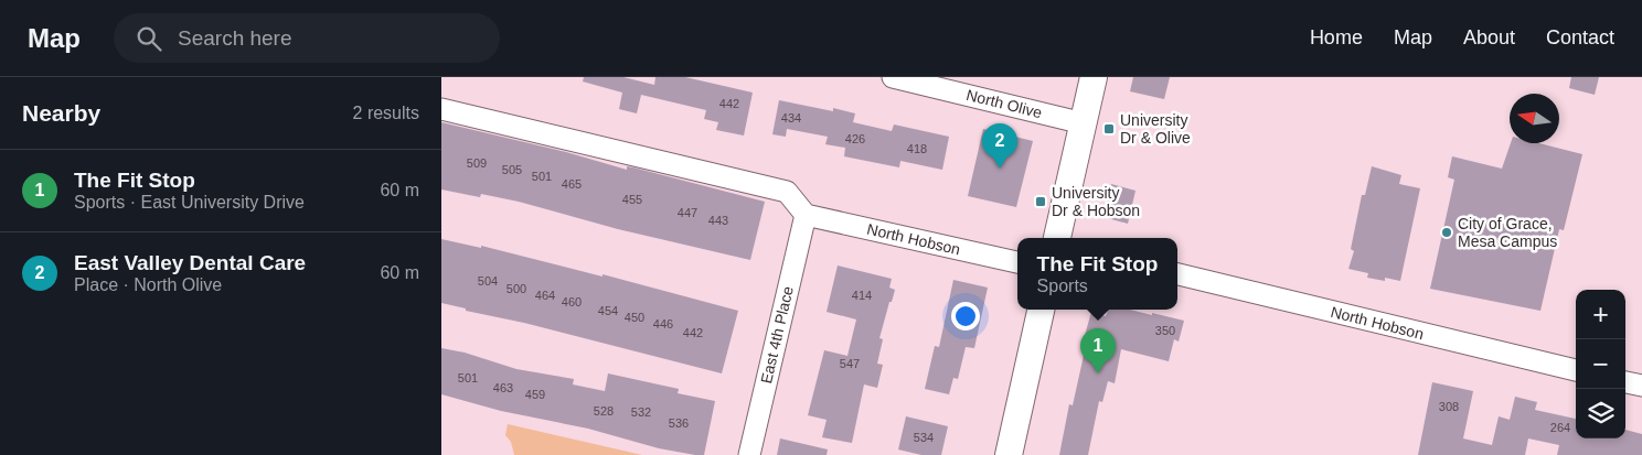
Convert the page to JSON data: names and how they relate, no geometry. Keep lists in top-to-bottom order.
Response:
{
  "streets": {
    "street": ["North Olive", "North Hobson", "East 4th Place"]
  },
  "crossings": [
    ["North Hobson", "East 4th Place"]
  ],
  "places": {
    "transit": ["University Dr & Olive", "University Dr & Hobson"],
    "other": ["City of Grace, Mesa Campus"]
  },
  "house_numbers": [
    "442",
    "434",
    "426",
    "418",
    "509",
    "505",
    "501",
    "465",
    "455",
    "447",
    "443",
    "504",
    "500",
    "464",
    "414",
    "460",
    "454",
    "450",
    "446",
    "350",
    "442",
    "547",
    "501",
    "463",
    "459",
    "308",
    "528",
    "532",
    "536",
    "264",
    "534"
  ],
  "north": "left",
  "page": {
    "header": "Map",
    "search": "Search here",
    "nav": [
      "Home",
      "Map",
      "About",
      "Contact"
    ],
    "heading": ["Nearby", "2 results"],
    "pins": ["2", "1"],
    "list": [
      {
        "mark": "1",
        "name": "The Fit Stop",
        "note": "Sports · East University Drive",
        "value": "60 m"
      },
      {
        "mark": "2",
        "name": "East Valley Dental Care",
        "note": "Place · North Olive",
        "value": "60 m"
      }
    ],
    "popup": ["The Fit Stop", "Sports"],
    "map_buttons": ["+", "−"]
  }
}
